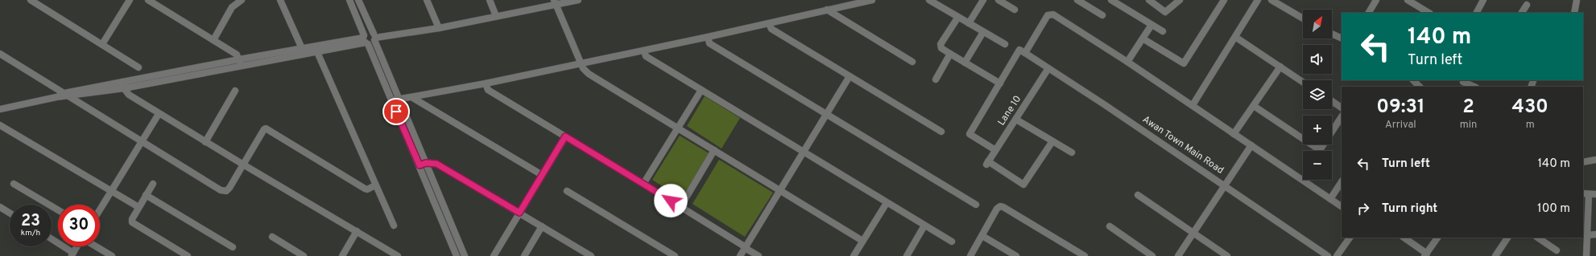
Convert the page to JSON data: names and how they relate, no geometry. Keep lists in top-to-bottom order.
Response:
{
  "streets": {
    "street": ["Lane 10", "Awan Town Main Road"]
  },
  "crossings": [
    ["Lane 10", "Awan Town Main Road"]
  ],
  "north": "top right",
  "page": {
    "map_buttons": ["+", "−"],
    "turn": ["140 m", "Turn left"],
    "eta": [
      "09:31",
      "Arrival",
      "2",
      "min",
      "430",
      "m"
    ],
    "list": [
      {
        "name": "Turn left",
        "value": "140 m"
      },
      {
        "name": "Turn right",
        "value": "100 m"
      }
    ],
    "speed": "23 km/h",
    "limit": "30"
  }
}
